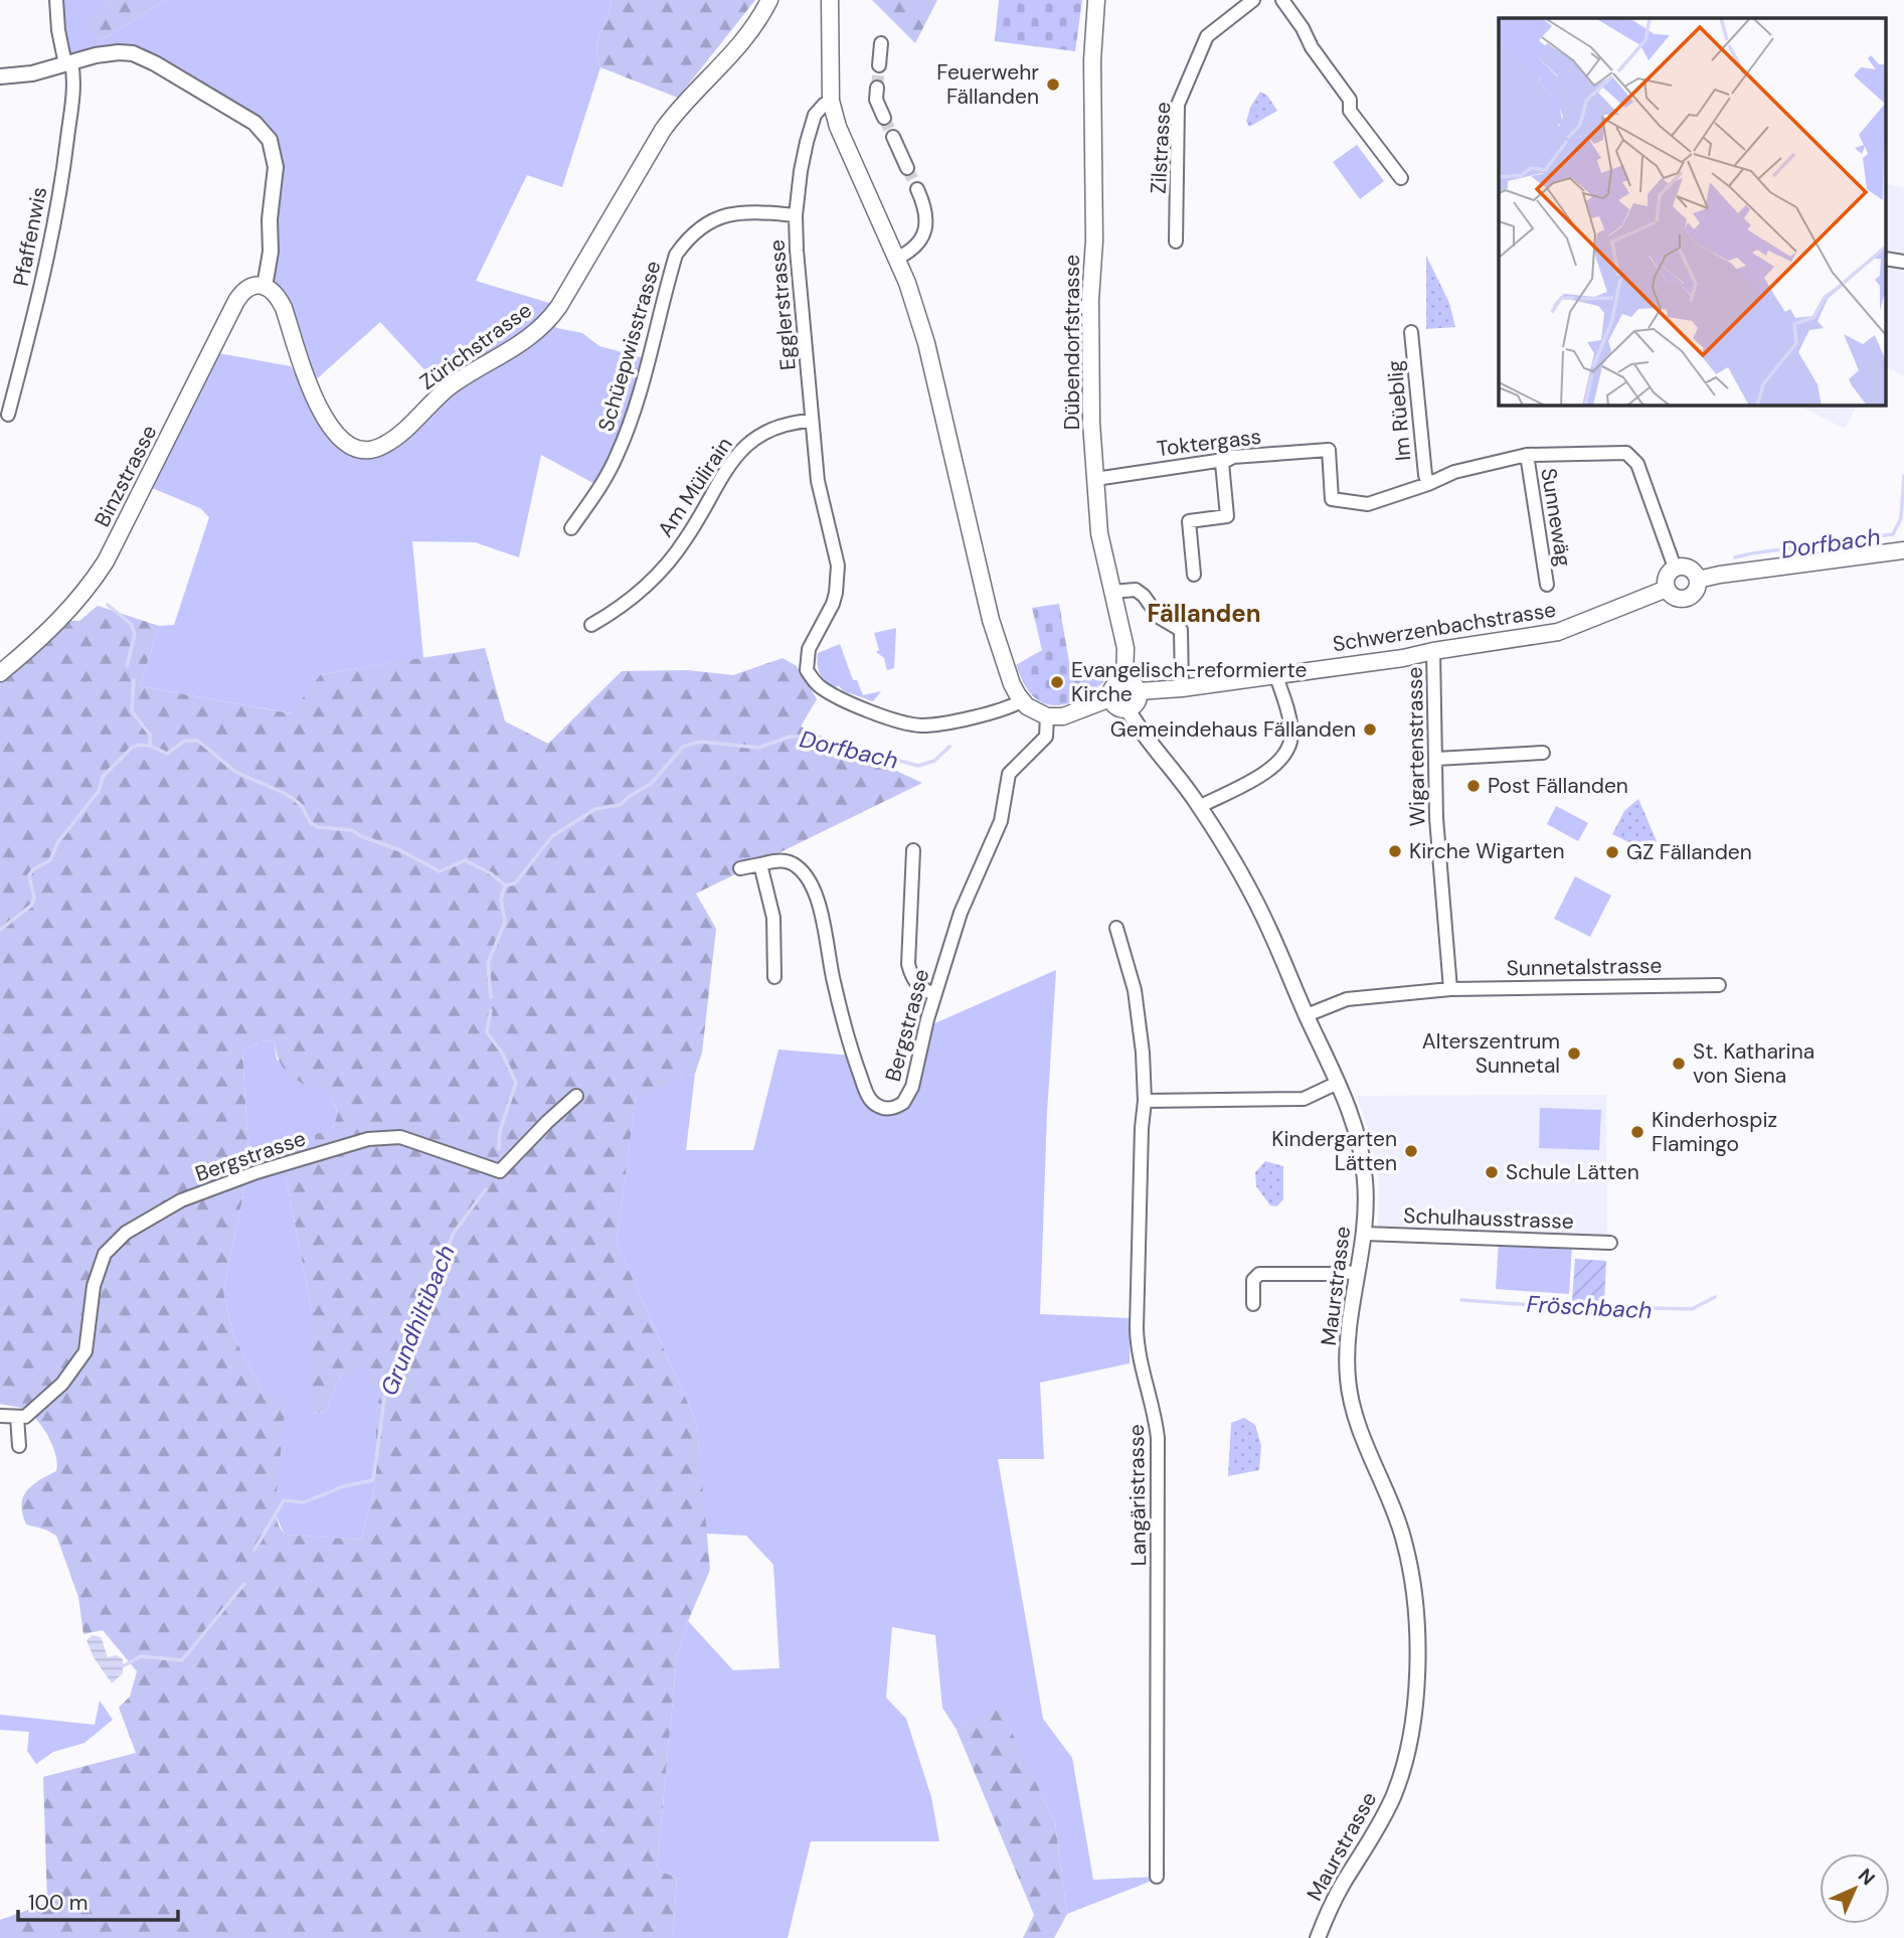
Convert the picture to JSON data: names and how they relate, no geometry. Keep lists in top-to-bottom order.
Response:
{
  "streets": {
    "main road": [
      "Dübendorfstrasse",
      "Zürichstrasse",
      "Binzstrasse",
      "Schwerzenbachstrasse"
    ],
    "street": [
      "Zilstrasse",
      "Pfaffenwis",
      "Egglerstrasse",
      "Schüepwisstrasse",
      "Im Rüeblig",
      "Toktergass",
      "Am Mülirain",
      "Sunnewäg",
      "Wigartenstrasse",
      "Sunnetalstrasse",
      "Bergstrasse",
      "Schulhausstrasse",
      "Maurstrasse",
      "Langäristrasse"
    ]
  },
  "crossings": [
    ["Egglerstrasse", "Schüepwisstrasse"],
    ["Egglerstrasse", "Am Mülirain"],
    ["Dübendorfstrasse", "Toktergass"],
    ["Dübendorfstrasse", "Schwerzenbachstrasse"],
    ["Dübendorfstrasse", "Maurstrasse"],
    ["Zürichstrasse", "Binzstrasse"],
    ["Im Rüeblig", "Toktergass"],
    ["Schwerzenbachstrasse", "Wigartenstrasse"],
    ["Schwerzenbachstrasse", "Maurstrasse"],
    ["Wigartenstrasse", "Sunnetalstrasse"],
    ["Schulhausstrasse", "Maurstrasse"]
  ],
  "districts": ["Fällanden"],
  "water": ["Dorfbach", "Fröschbach", "Grundhiltibach"],
  "places": [
    "Feuerwehr Fällanden",
    "Evangelisch-reformierte Kirche",
    "Gemeindehaus Fällanden",
    "Post Fällanden",
    "Kirche Wigarten",
    "GZ Fällanden",
    "Alterszentrum Sunnetal",
    "St. Katharina von Siena",
    "Kinderhospiz Flamingo",
    "Kindergarten Lätten",
    "Schule Lätten"
  ],
  "scale_bar": "100 m",
  "north": "top right"
}
